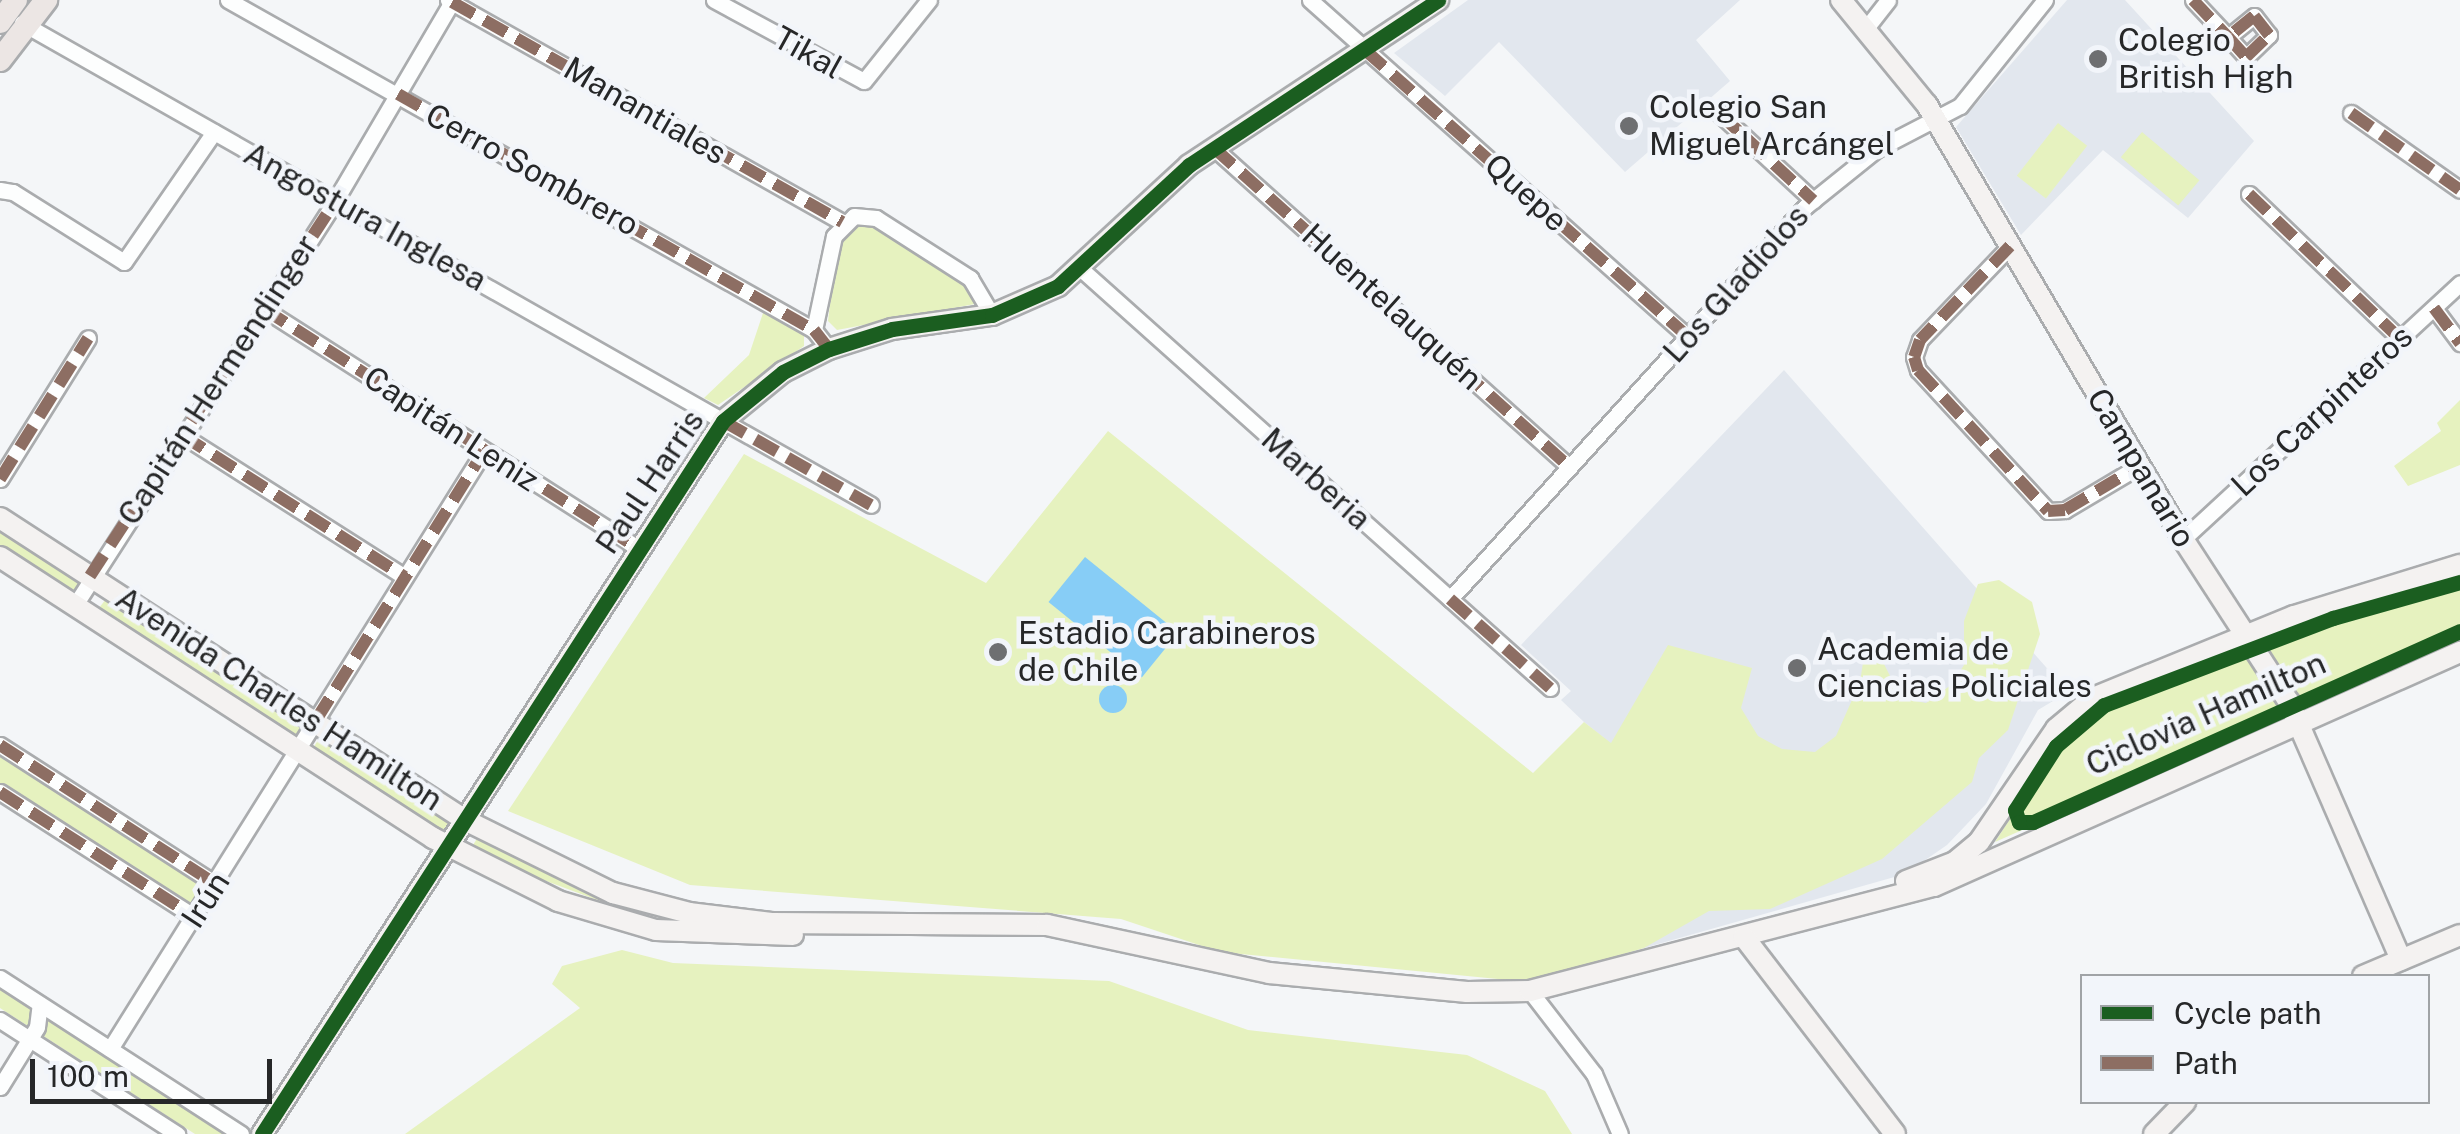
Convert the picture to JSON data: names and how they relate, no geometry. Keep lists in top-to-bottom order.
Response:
{
  "streets": {
    "main road": ["Campanario", "Paul Harris", "Avenida Charles Hamilton"],
    "street": [
      "Tikal",
      "Manantiales",
      "Cerro Sombrero",
      "Quepe",
      "Angostura Inglesa",
      "Los Gladiolos",
      "Huentelauquén",
      "Capitán Hermendinger",
      "Los Carpinteros",
      "Capitán Leniz",
      "Marberia",
      "Irún"
    ],
    "cycle path": ["Ciclovia Hamilton"]
  },
  "crossings": [
    ["Manantiales", "Capitán Hermendinger"],
    ["Manantiales", "Paul Harris"],
    ["Cerro Sombrero", "Capitán Hermendinger"],
    ["Cerro Sombrero", "Paul Harris"],
    ["Quepe", "Los Gladiolos"],
    ["Quepe", "Paul Harris"],
    ["Angostura Inglesa", "Capitán Hermendinger"],
    ["Angostura Inglesa", "Paul Harris"],
    ["Los Gladiolos", "Huentelauquén"],
    ["Los Gladiolos", "Campanario"],
    ["Los Gladiolos", "Marberia"],
    ["Huentelauquén", "Paul Harris"],
    ["Capitán Hermendinger", "Capitán Leniz"],
    ["Capitán Hermendinger", "Avenida Charles Hamilton"],
    ["Los Carpinteros", "Campanario"],
    ["Capitán Leniz", "Paul Harris"],
    ["Capitán Leniz", "Irún"],
    ["Campanario", "Avenida Charles Hamilton"],
    ["Marberia", "Paul Harris"],
    ["Paul Harris", "Avenida Charles Hamilton"],
    ["Avenida Charles Hamilton", "Irún"]
  ],
  "places": [
    "Colegio British High",
    "Colegio San Miguel Arcángel",
    "Estadio Carabineros de Chile",
    "Academia de Ciencias Policiales"
  ],
  "legend": ["Cycle path", "Path"],
  "scale_bar": "100 m"
}
